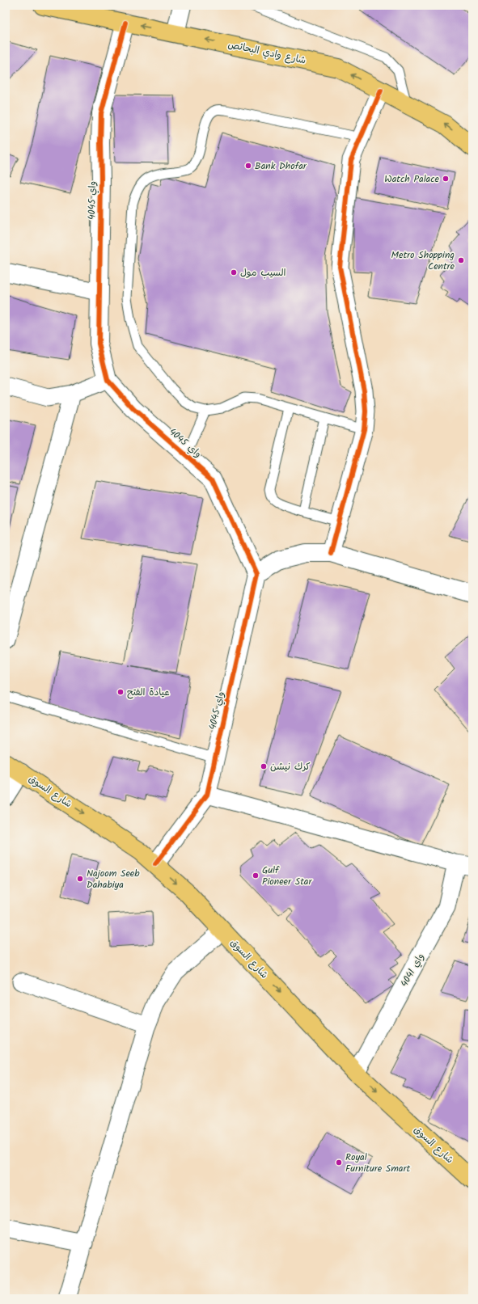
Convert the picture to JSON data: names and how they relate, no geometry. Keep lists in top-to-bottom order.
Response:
{
  "streets": {
    "main road": ["شارع وادي البحائص", "شارع السوق"],
    "street": ["واي 4045", "واي 4041"]
  },
  "crossings": [
    ["شارع وادي البحائص", "واي 4045"],
    ["واي 4045", "شارع السوق"],
    ["شارع السوق", "واي 4041"]
  ],
  "one_way": ["شارع وادي البحائص", "شارع السوق"],
  "places": [
    "Bank Dhofar",
    "Watch Palace",
    "Metro Shopping Centre",
    "السيب مول",
    "عيادة الفتح",
    "كرك نيشن",
    "Gulf Pioneer Star",
    "Najoom Seeb Dahabiya",
    "Royal Furniture Smart"
  ]
}
